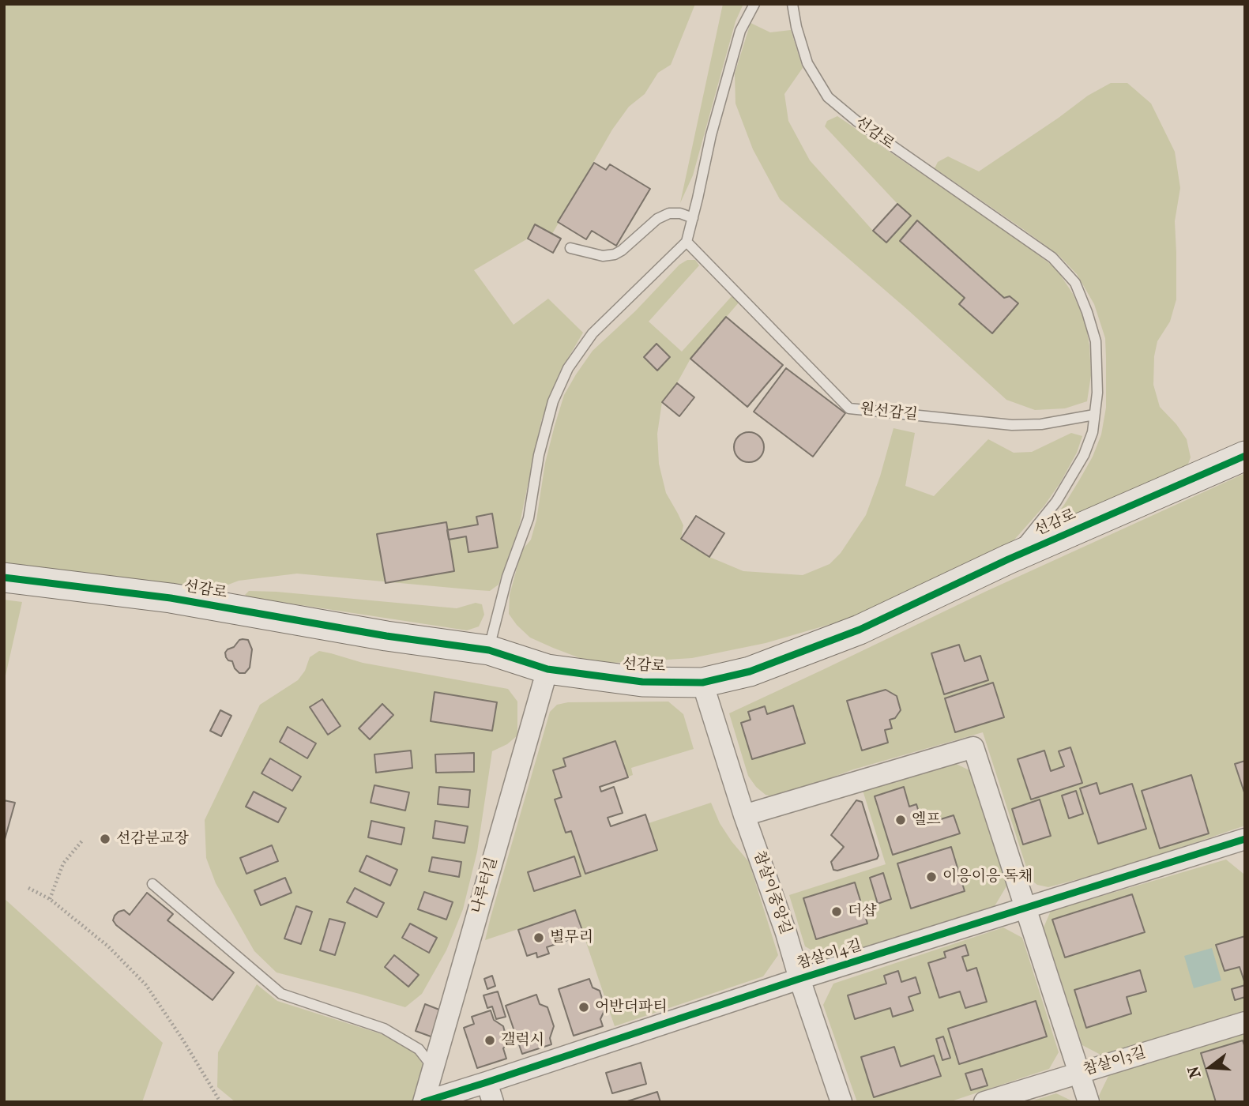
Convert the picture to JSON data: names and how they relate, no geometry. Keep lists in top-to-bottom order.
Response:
{
  "streets": {
    "street": [
      "선감로",
      "나루터길",
      "참살이중앙길",
      "참살이4길",
      "참살이3길"
    ],
    "lane": ["원선감길"]
  },
  "crossings": [
    ["선감로", "원선감길"],
    ["선감로", "나루터길"],
    ["선감로", "참살이중앙길"],
    ["나루터길", "참살이4길"],
    ["참살이중앙길", "참살이4길"]
  ],
  "places": [
    "엘프",
    "선감분교장",
    "이응이응 독채",
    "더샵",
    "별무리",
    "어반더파티",
    "갤럭시"
  ],
  "north": "left"
}
